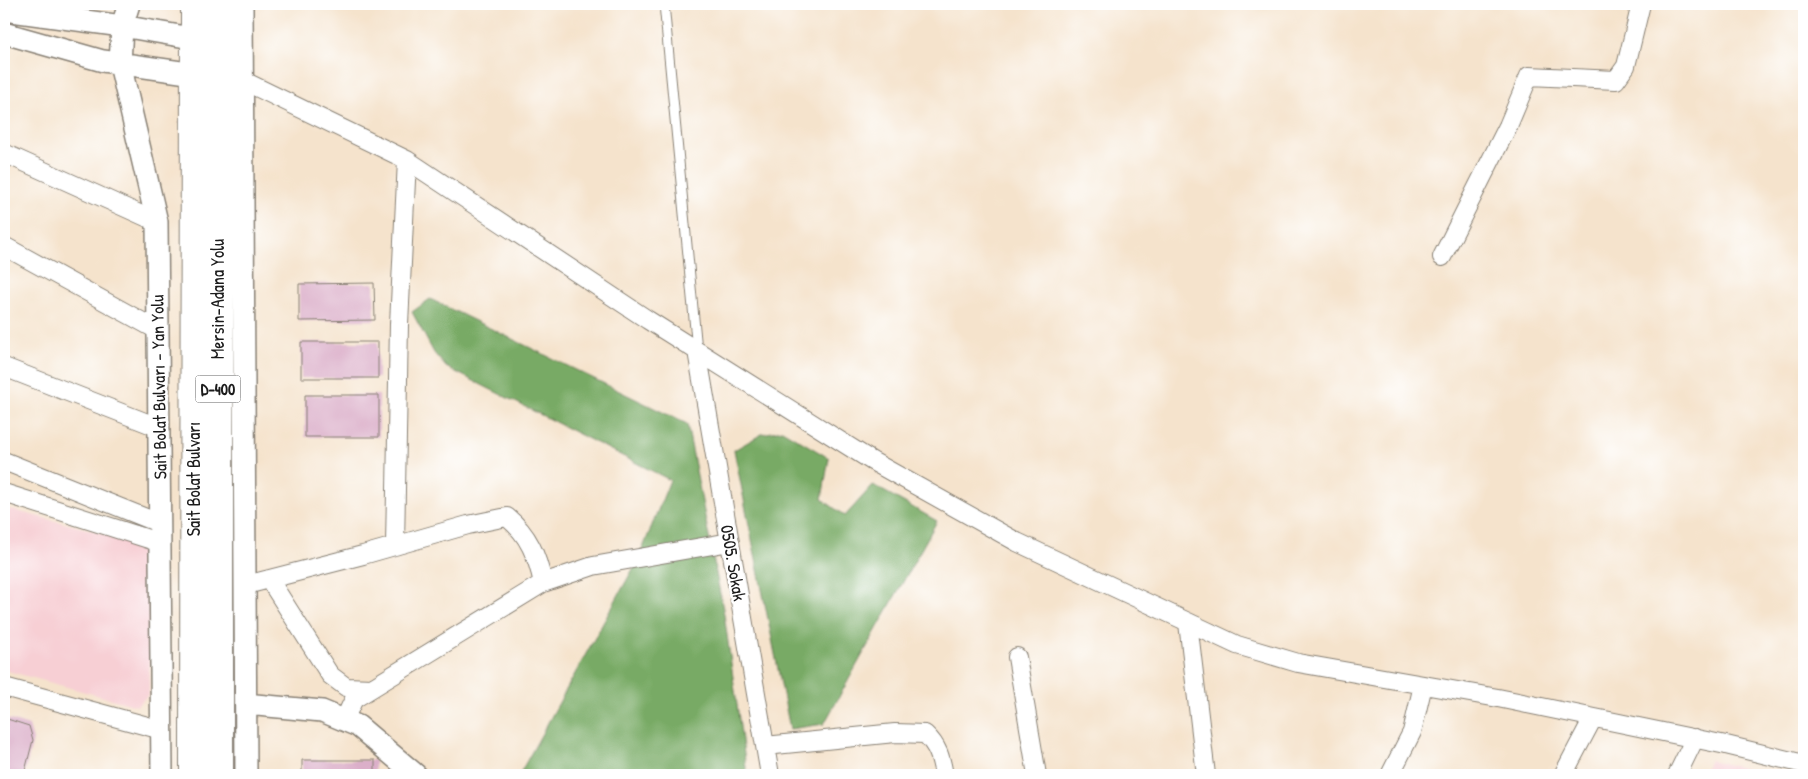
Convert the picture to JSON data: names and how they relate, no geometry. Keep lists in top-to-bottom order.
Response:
{
  "streets": {
    "highway": ["Mersin-Adana Yolu", "D-400", "Sait Bolat Bulvarı"],
    "street": ["Sait Bolat Bulvarı - Yan Yolu", "0505. Sokak"]
  },
  "crossings": [
    ["Mersin-Adana Yolu", "D-400"],
    ["Mersin-Adana Yolu", "Sait Bolat Bulvarı"]
  ]
}
